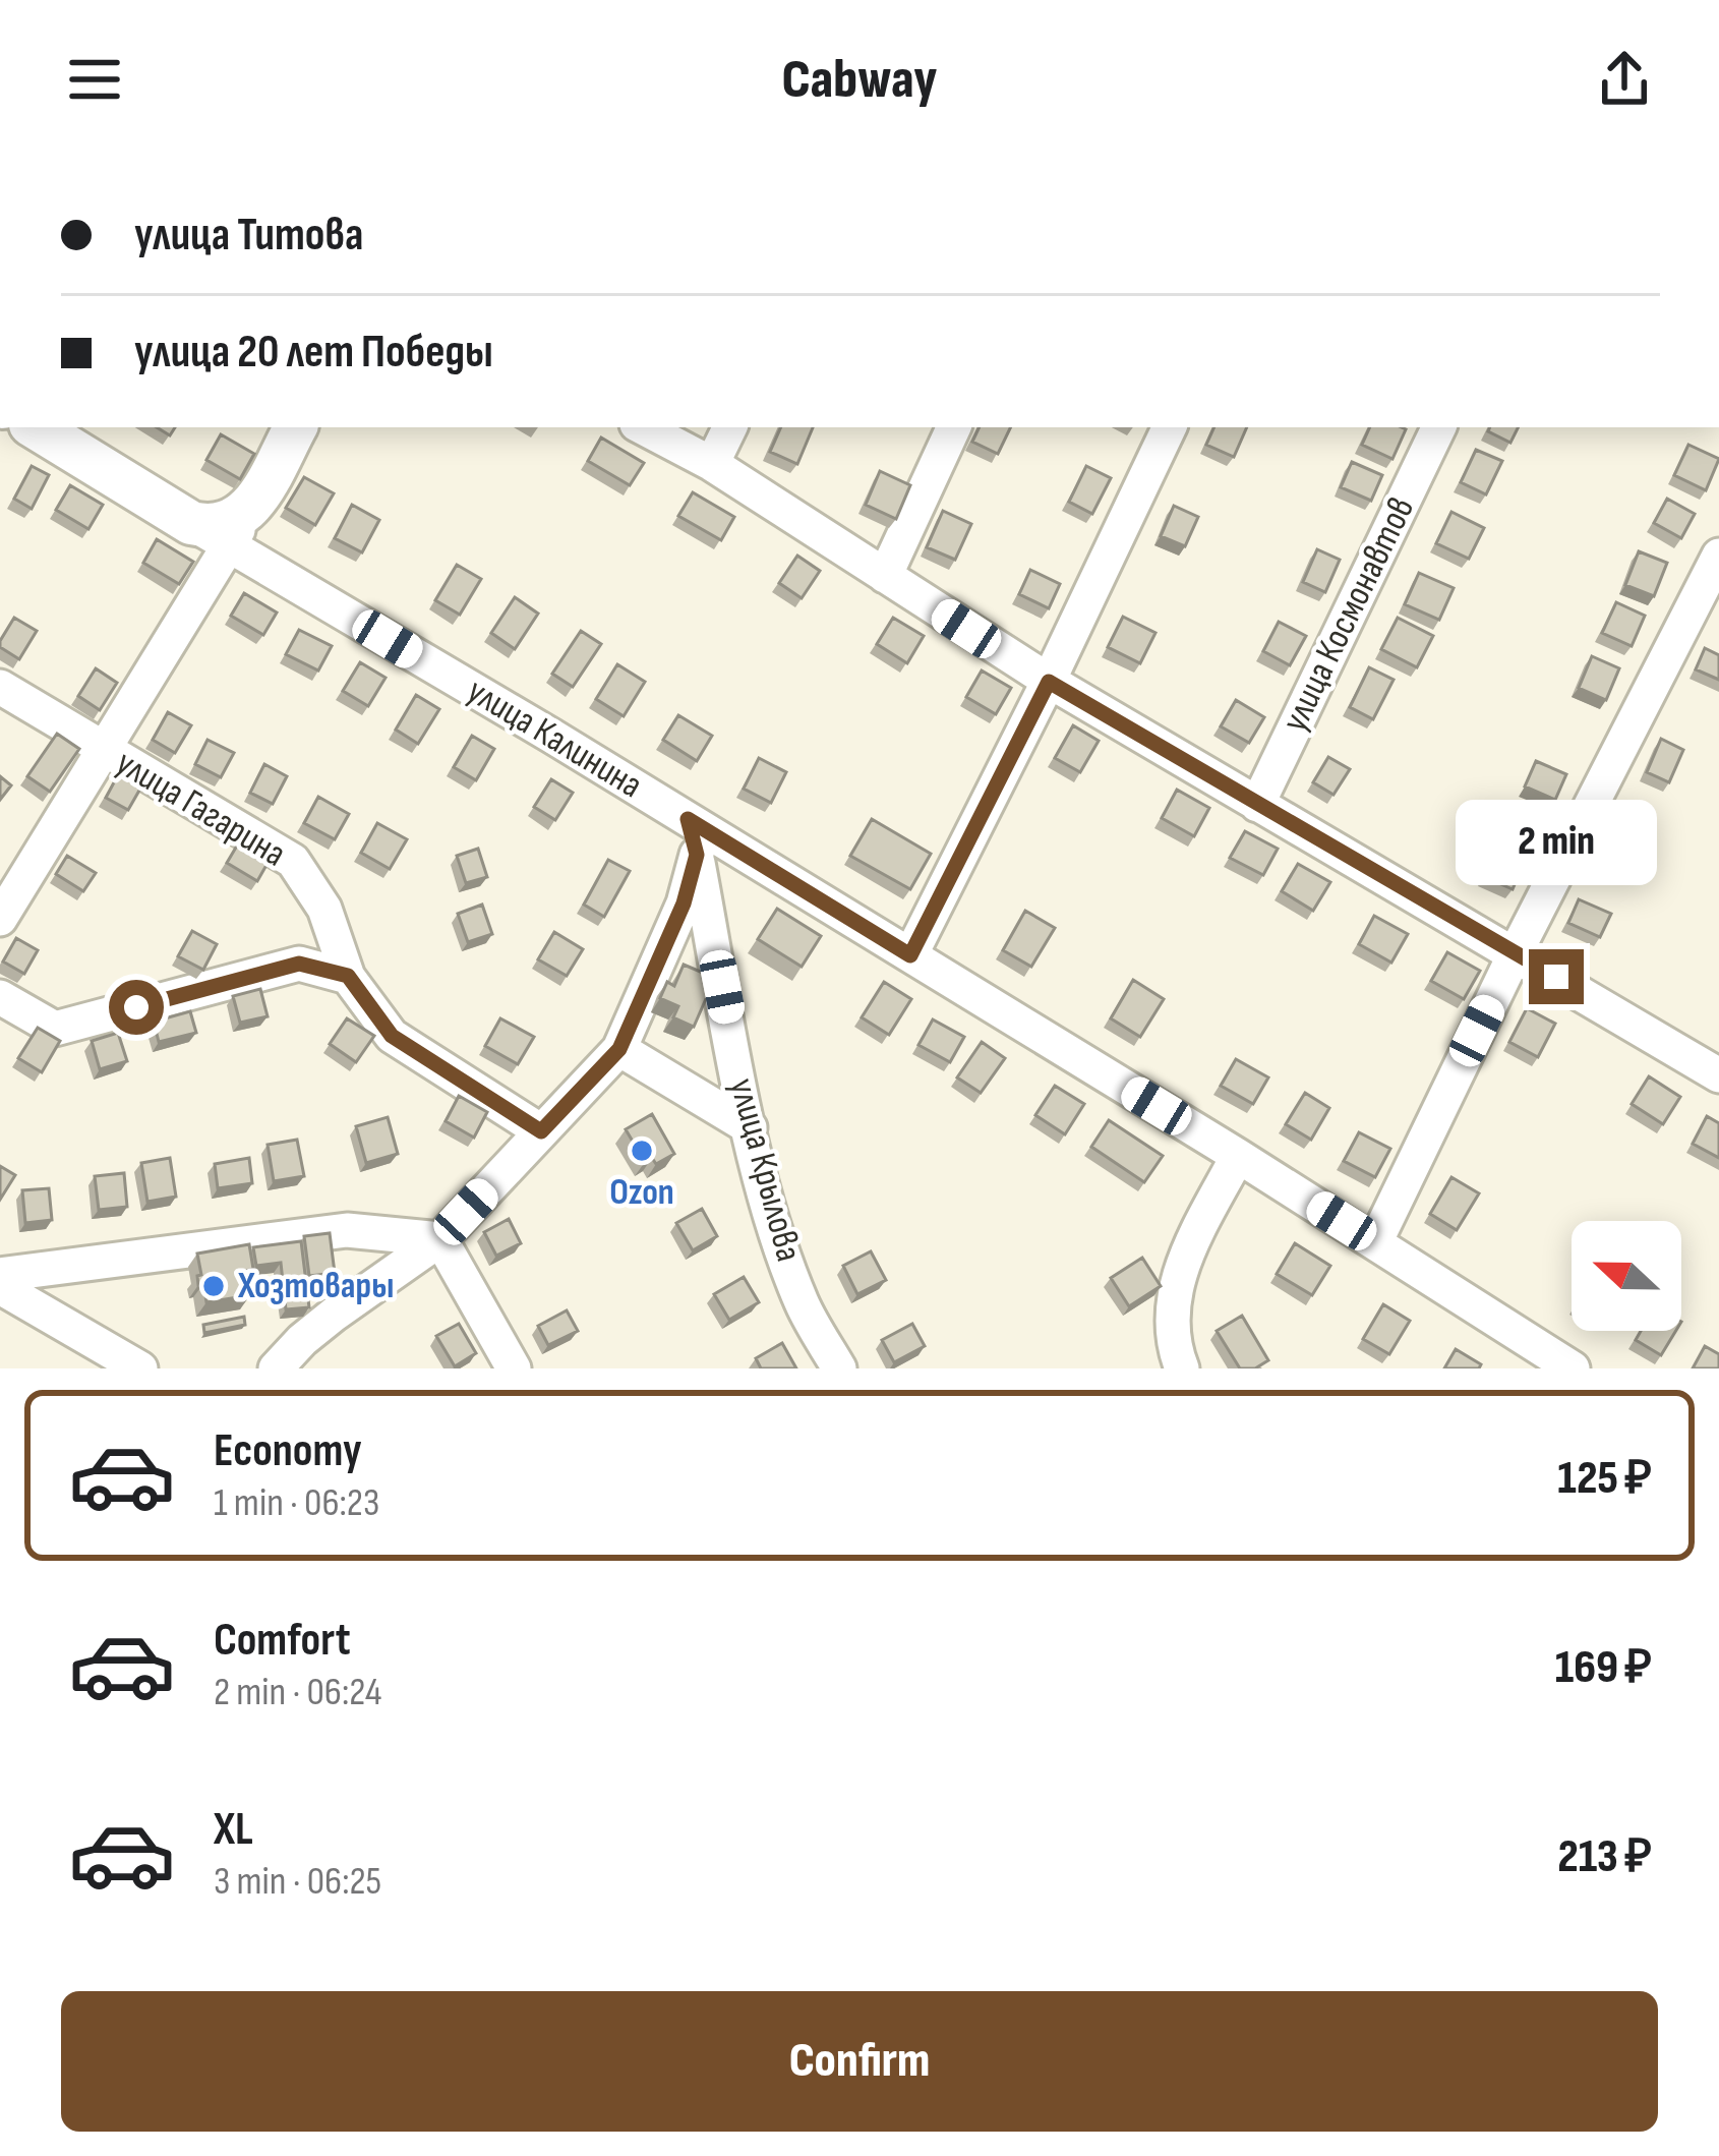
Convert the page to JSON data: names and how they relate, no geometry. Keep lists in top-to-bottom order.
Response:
{
  "streets": {
    "main road": ["улица Калинина"],
    "street": ["улица Космонавтов", "улица Гагарина", "улица Крылова"]
  },
  "crossings": [
    ["улица Калинина", "улица Крылова"]
  ],
  "places": ["Ozon", "Хозтовары"],
  "north": "left",
  "page": {
    "header": "Cabway",
    "banner": ["улица Титова", "улица 20 лет Победы"],
    "bubble": "2 min",
    "list": [
      {
        "name": "Economy",
        "note": "1 min · 06:23",
        "value": "125 ₽"
      },
      {
        "name": "Comfort",
        "note": "2 min · 06:24",
        "value": "169 ₽"
      },
      {
        "name": "XL",
        "note": "3 min · 06:25",
        "value": "213 ₽"
      }
    ],
    "buttons": "Confirm"
  }
}
